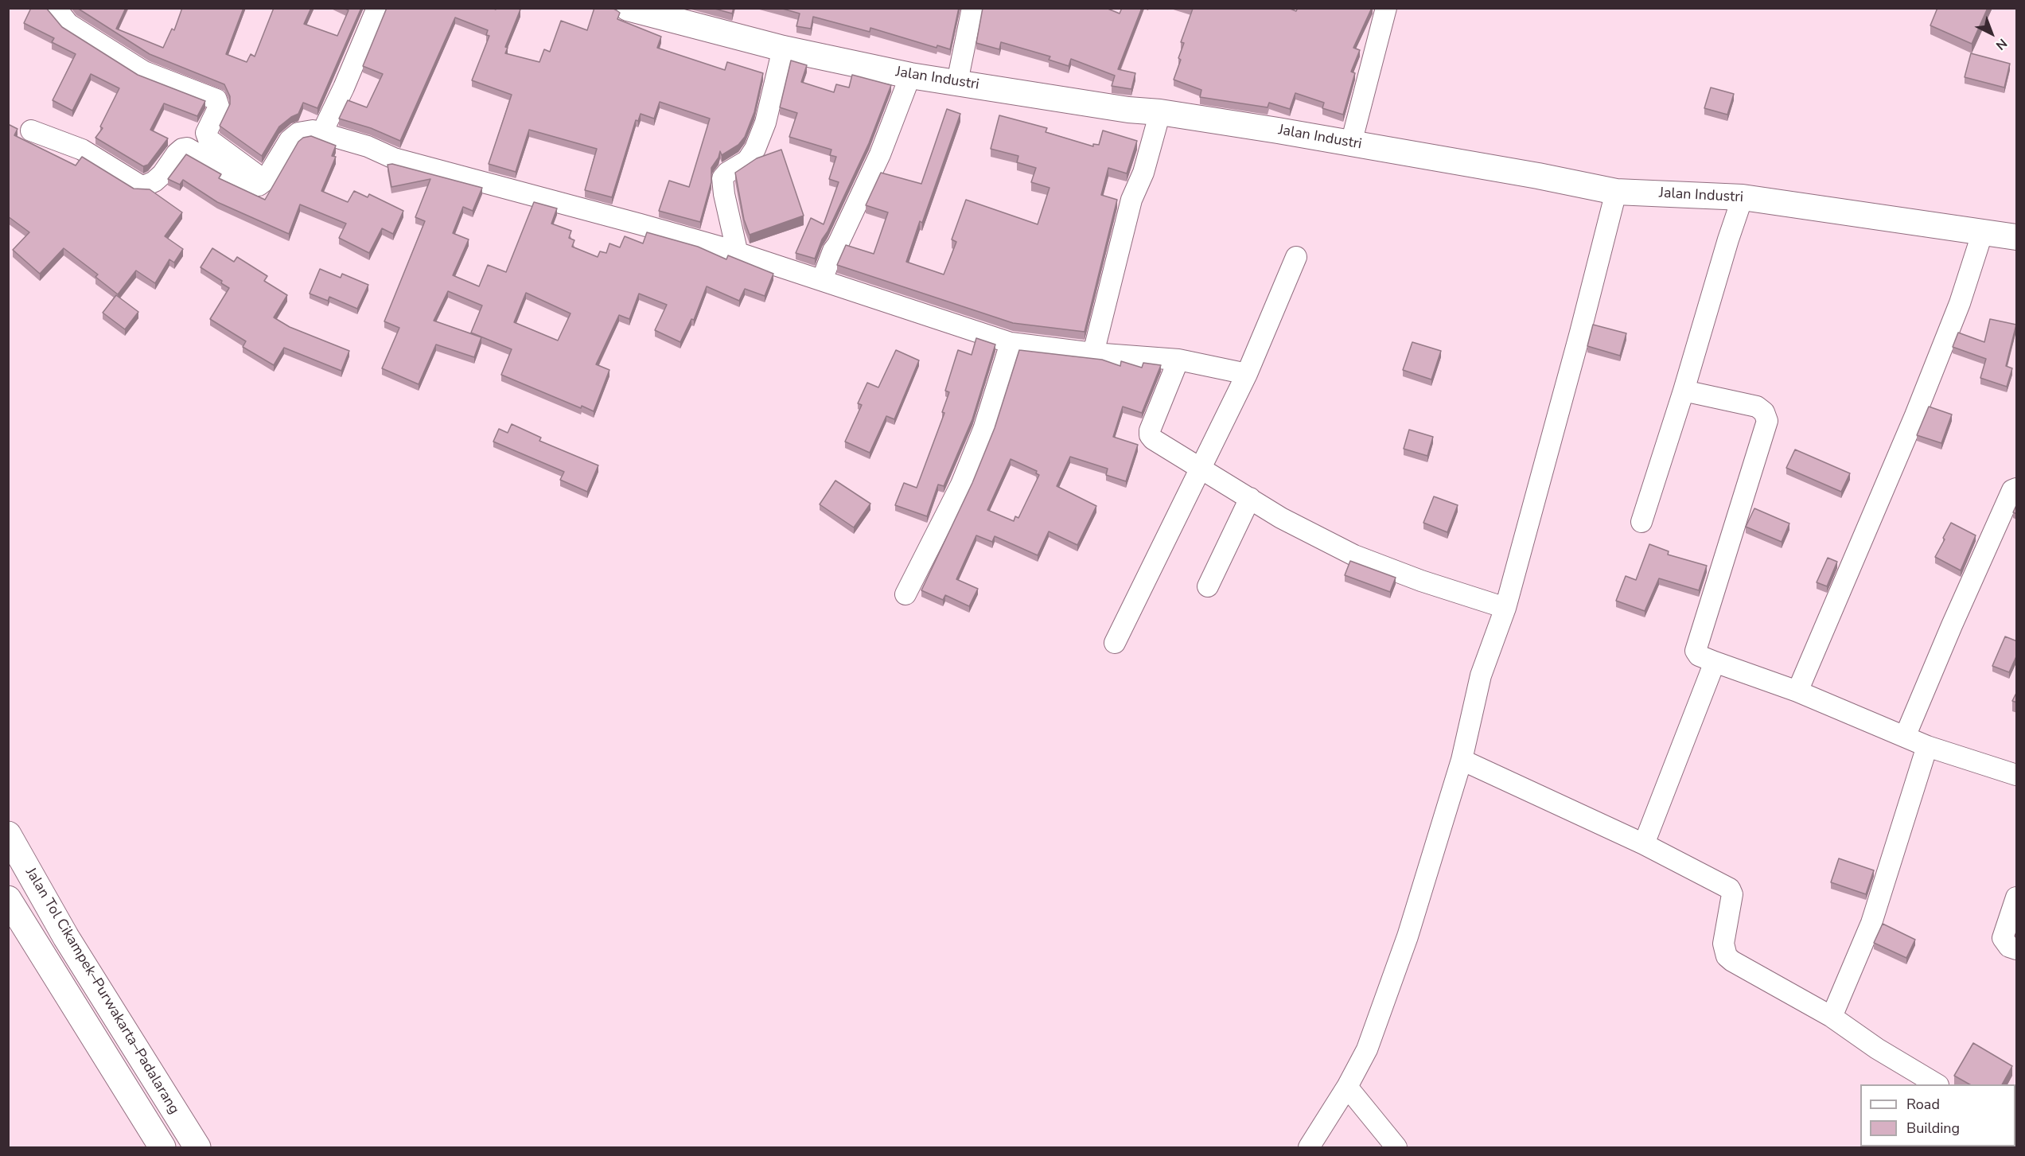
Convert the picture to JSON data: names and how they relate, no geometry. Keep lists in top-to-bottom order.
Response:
{
  "streets": {
    "highway": ["Jalan Tol Cikampek–Purwakarta–Padalarang"],
    "main road": ["Jalan Industri"]
  },
  "legend": ["Road", "Building"],
  "north": "bottom right"
}
